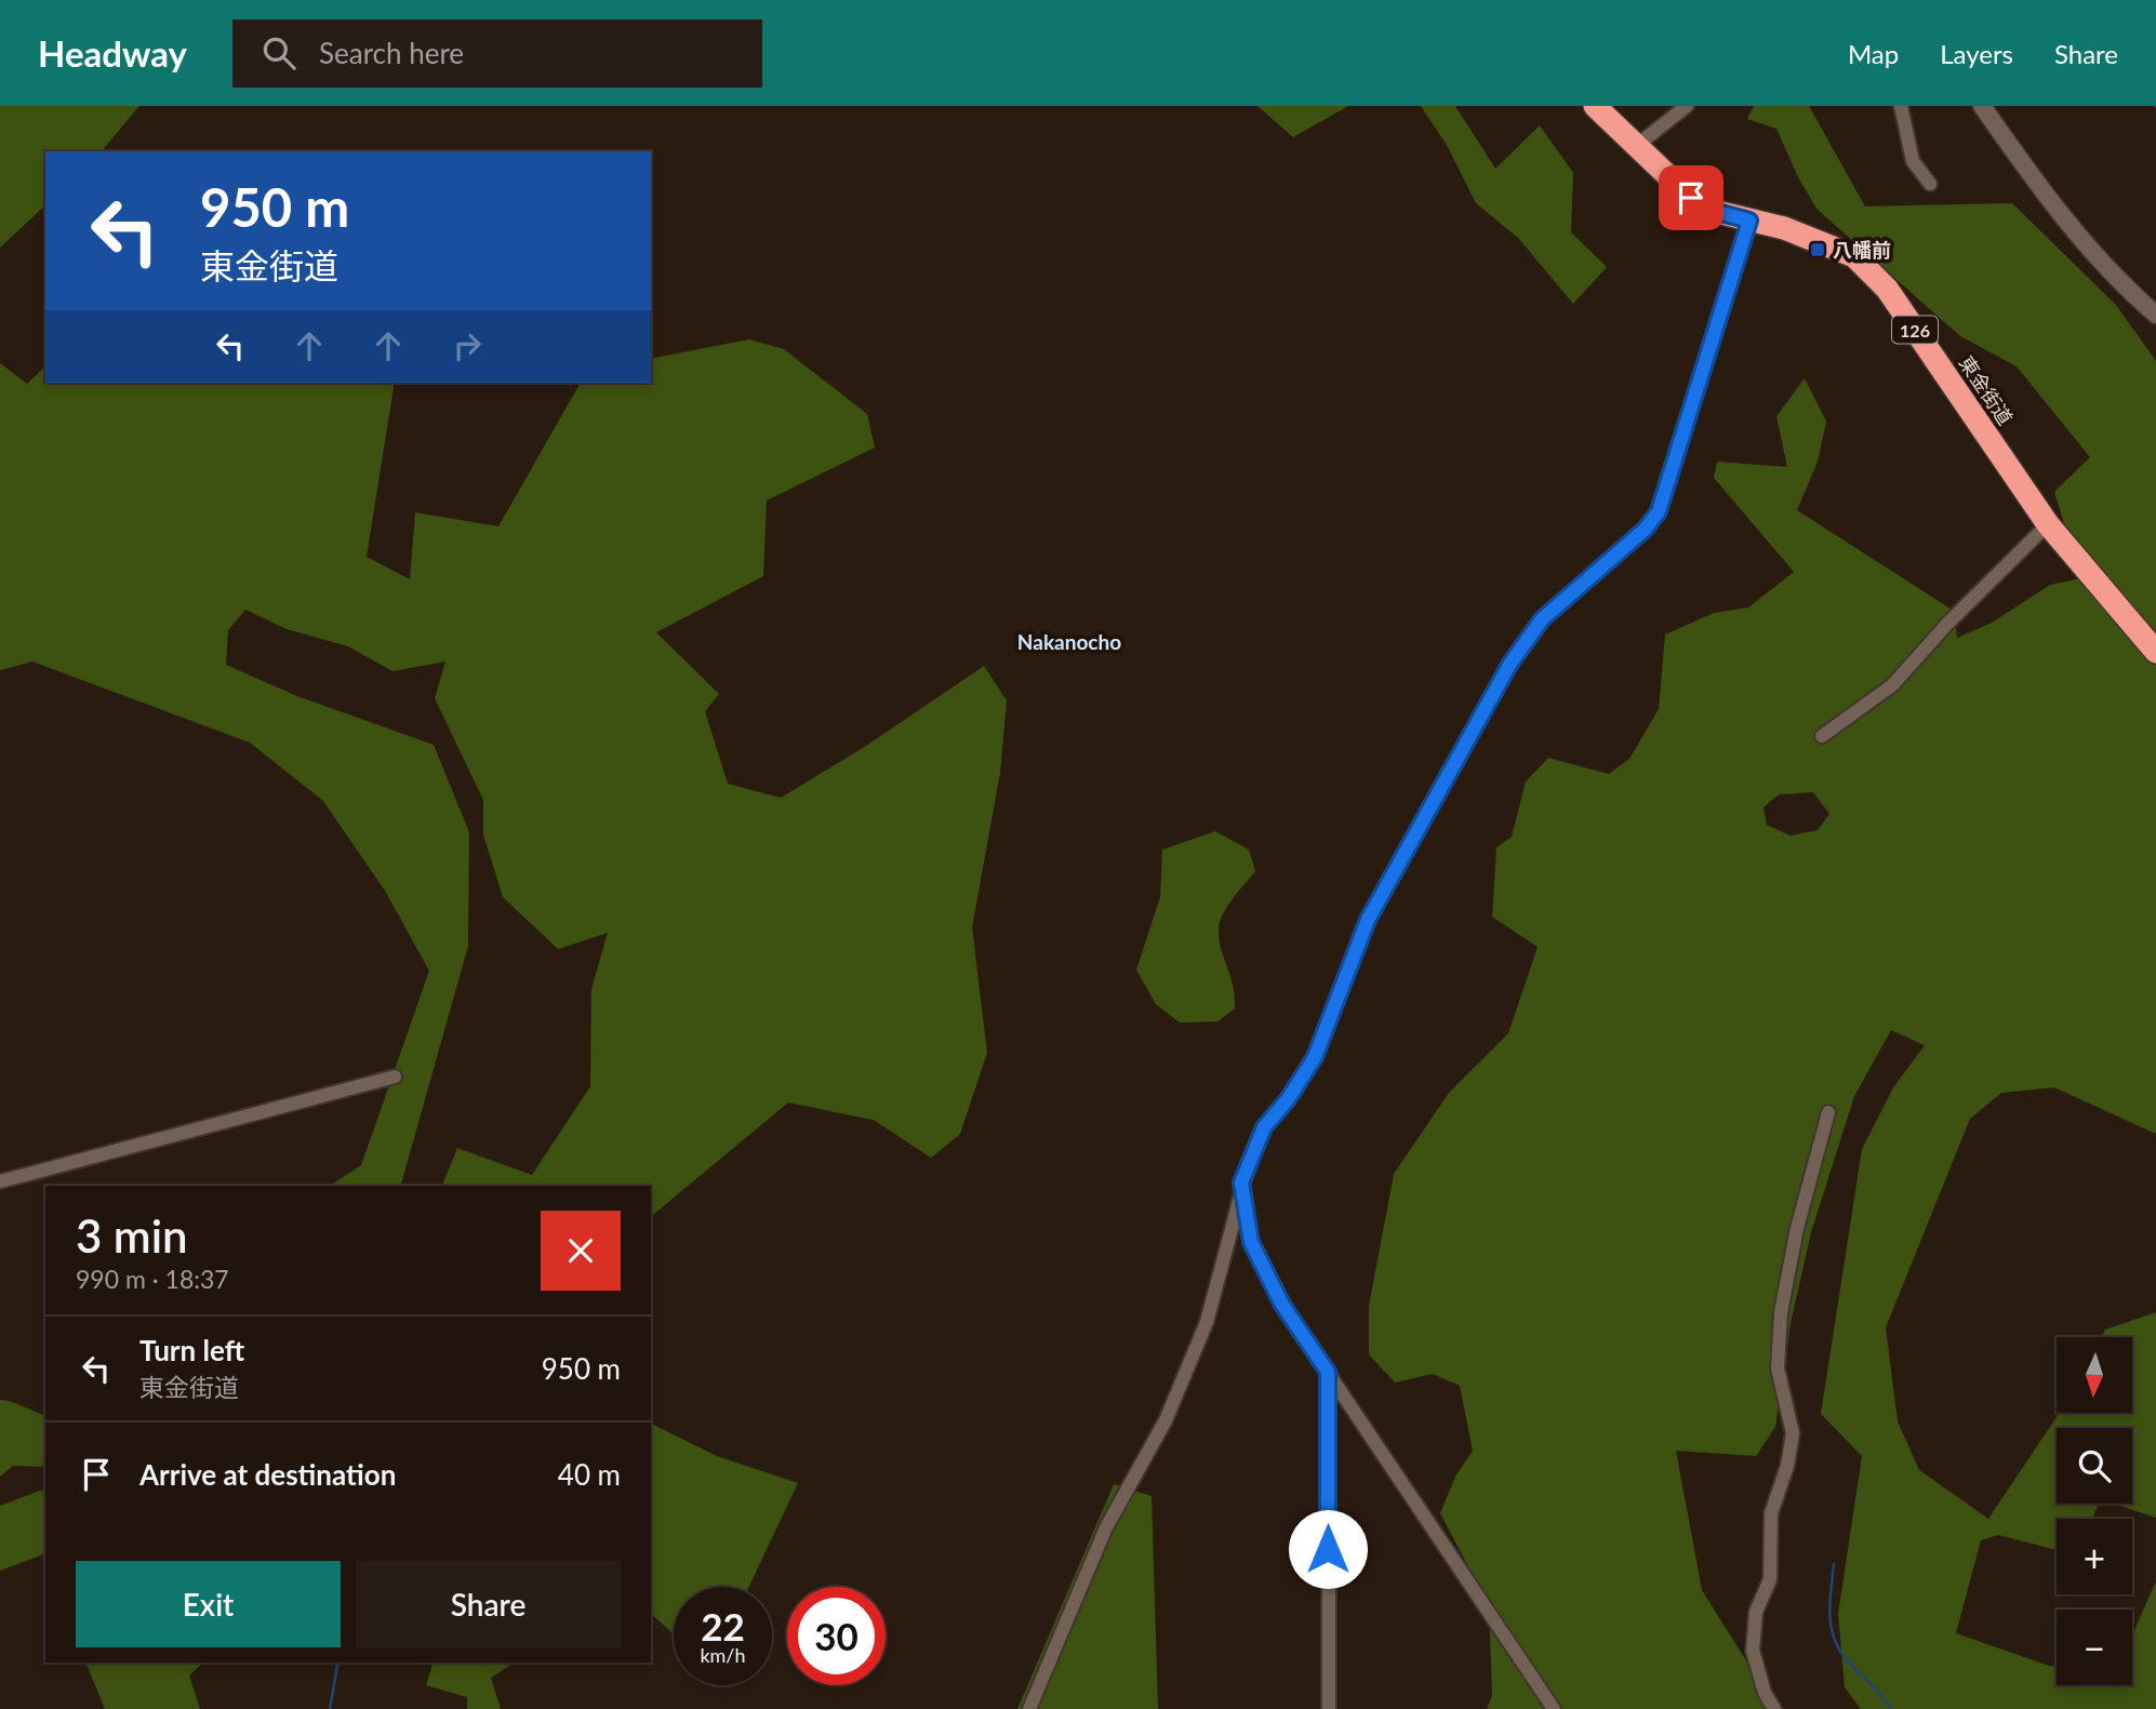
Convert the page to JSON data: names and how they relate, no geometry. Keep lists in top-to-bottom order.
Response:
{
  "streets": {
    "highway": ["126", "東金街道"]
  },
  "districts": ["Nakanocho"],
  "places": {
    "transit": ["八幡前"]
  },
  "north": "bottom",
  "page": {
    "header": "Headway",
    "search": "Search here",
    "nav": ["Map", "Layers", "Share"],
    "turn": ["950 m", "東金街道"],
    "heading": ["3 min", "990 m · 18:37"],
    "list": [
      {
        "name": "Turn left",
        "note": "東金街道",
        "value": "950 m"
      },
      {
        "name": "Arrive at destination",
        "value": "40 m"
      }
    ],
    "map_buttons": ["+", "−"],
    "buttons": ["Exit", "Share"],
    "speed": "22 km/h",
    "limit": "30"
  }
}
